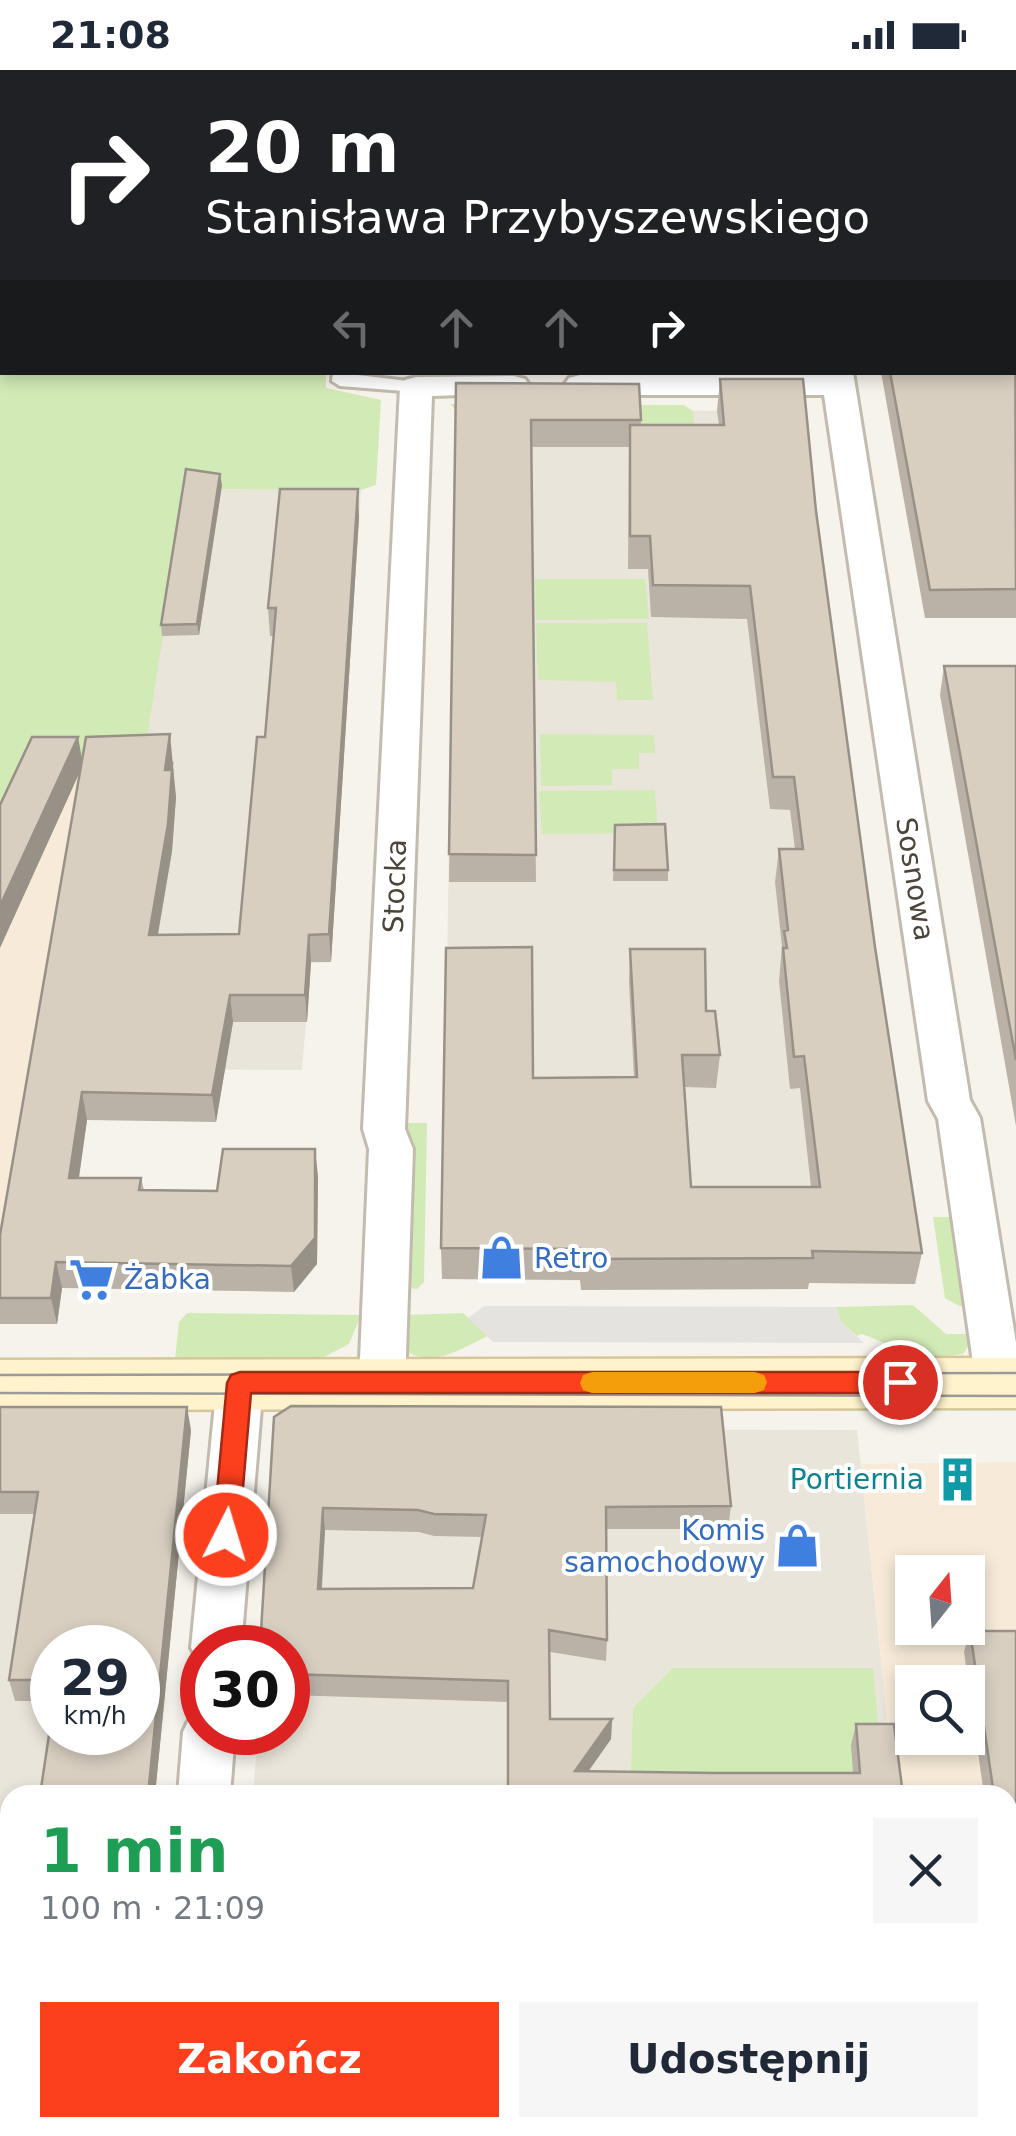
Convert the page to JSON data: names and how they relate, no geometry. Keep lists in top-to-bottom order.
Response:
{
  "streets": {
    "street": ["Sosnowa", "Stocka"]
  },
  "places": {
    "shop": ["Retro", "Komis samochodowy"],
    "supermarket": ["Żabka"],
    "building": ["Portiernia"]
  },
  "north": "top",
  "page": {
    "status": "21:08",
    "turn": ["20 m", "Stanisława Przybyszewskiego"],
    "speed": "29 km/h",
    "limit": "30",
    "heading": ["1 min", "100 m · 21:09"],
    "buttons": ["Zakończ", "Udostępnij"]
  }
}
